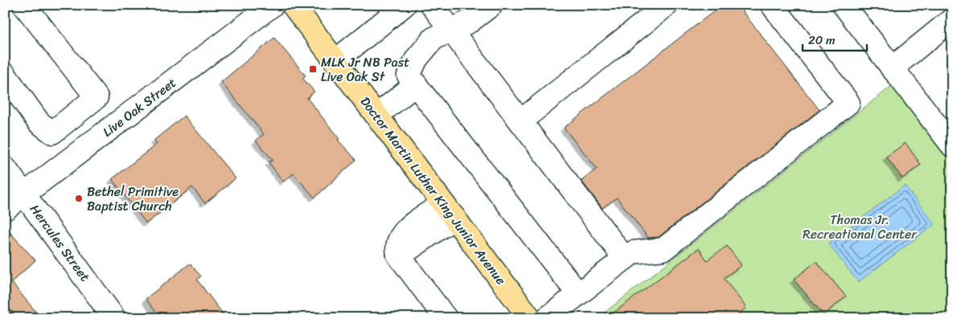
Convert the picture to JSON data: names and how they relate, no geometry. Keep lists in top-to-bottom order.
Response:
{
  "streets": {
    "main road": ["Doctor Martin Luther King Junior Avenue"],
    "street": ["Live Oak Street", "Hercules Street"]
  },
  "crossings": [
    ["Live Oak Street", "Hercules Street"]
  ],
  "parks": ["Thomas Jr. Recreational Center"],
  "places": {
    "transit": ["MLK Jr NB Past Live Oak St"],
    "other": ["Bethel Primitive Baptist Church"]
  },
  "scale_bar": "20 m"
}
